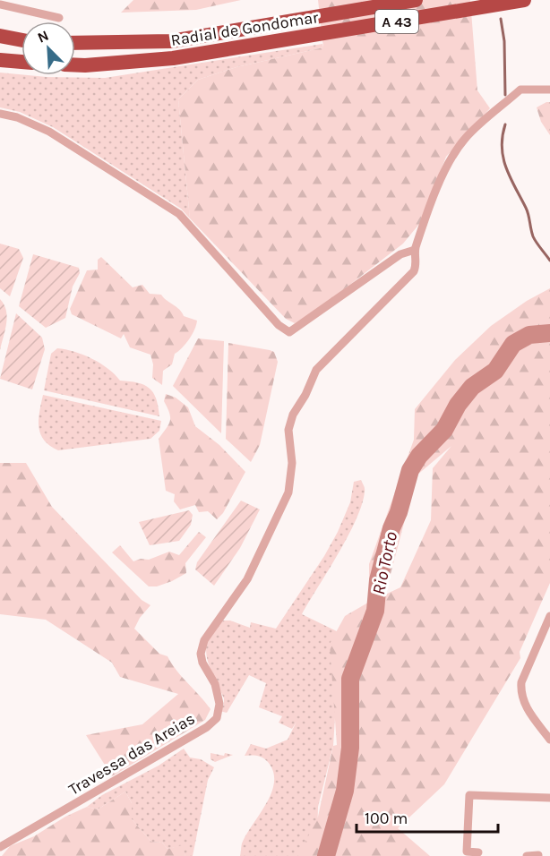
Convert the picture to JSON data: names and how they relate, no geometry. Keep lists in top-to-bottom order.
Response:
{
  "streets": {
    "highway": ["A 43", "Radial de Gondomar"],
    "street": ["Travessa das Areias"]
  },
  "water": ["Rio Torto"],
  "scale_bar": "100 m",
  "north": "top left"
}
